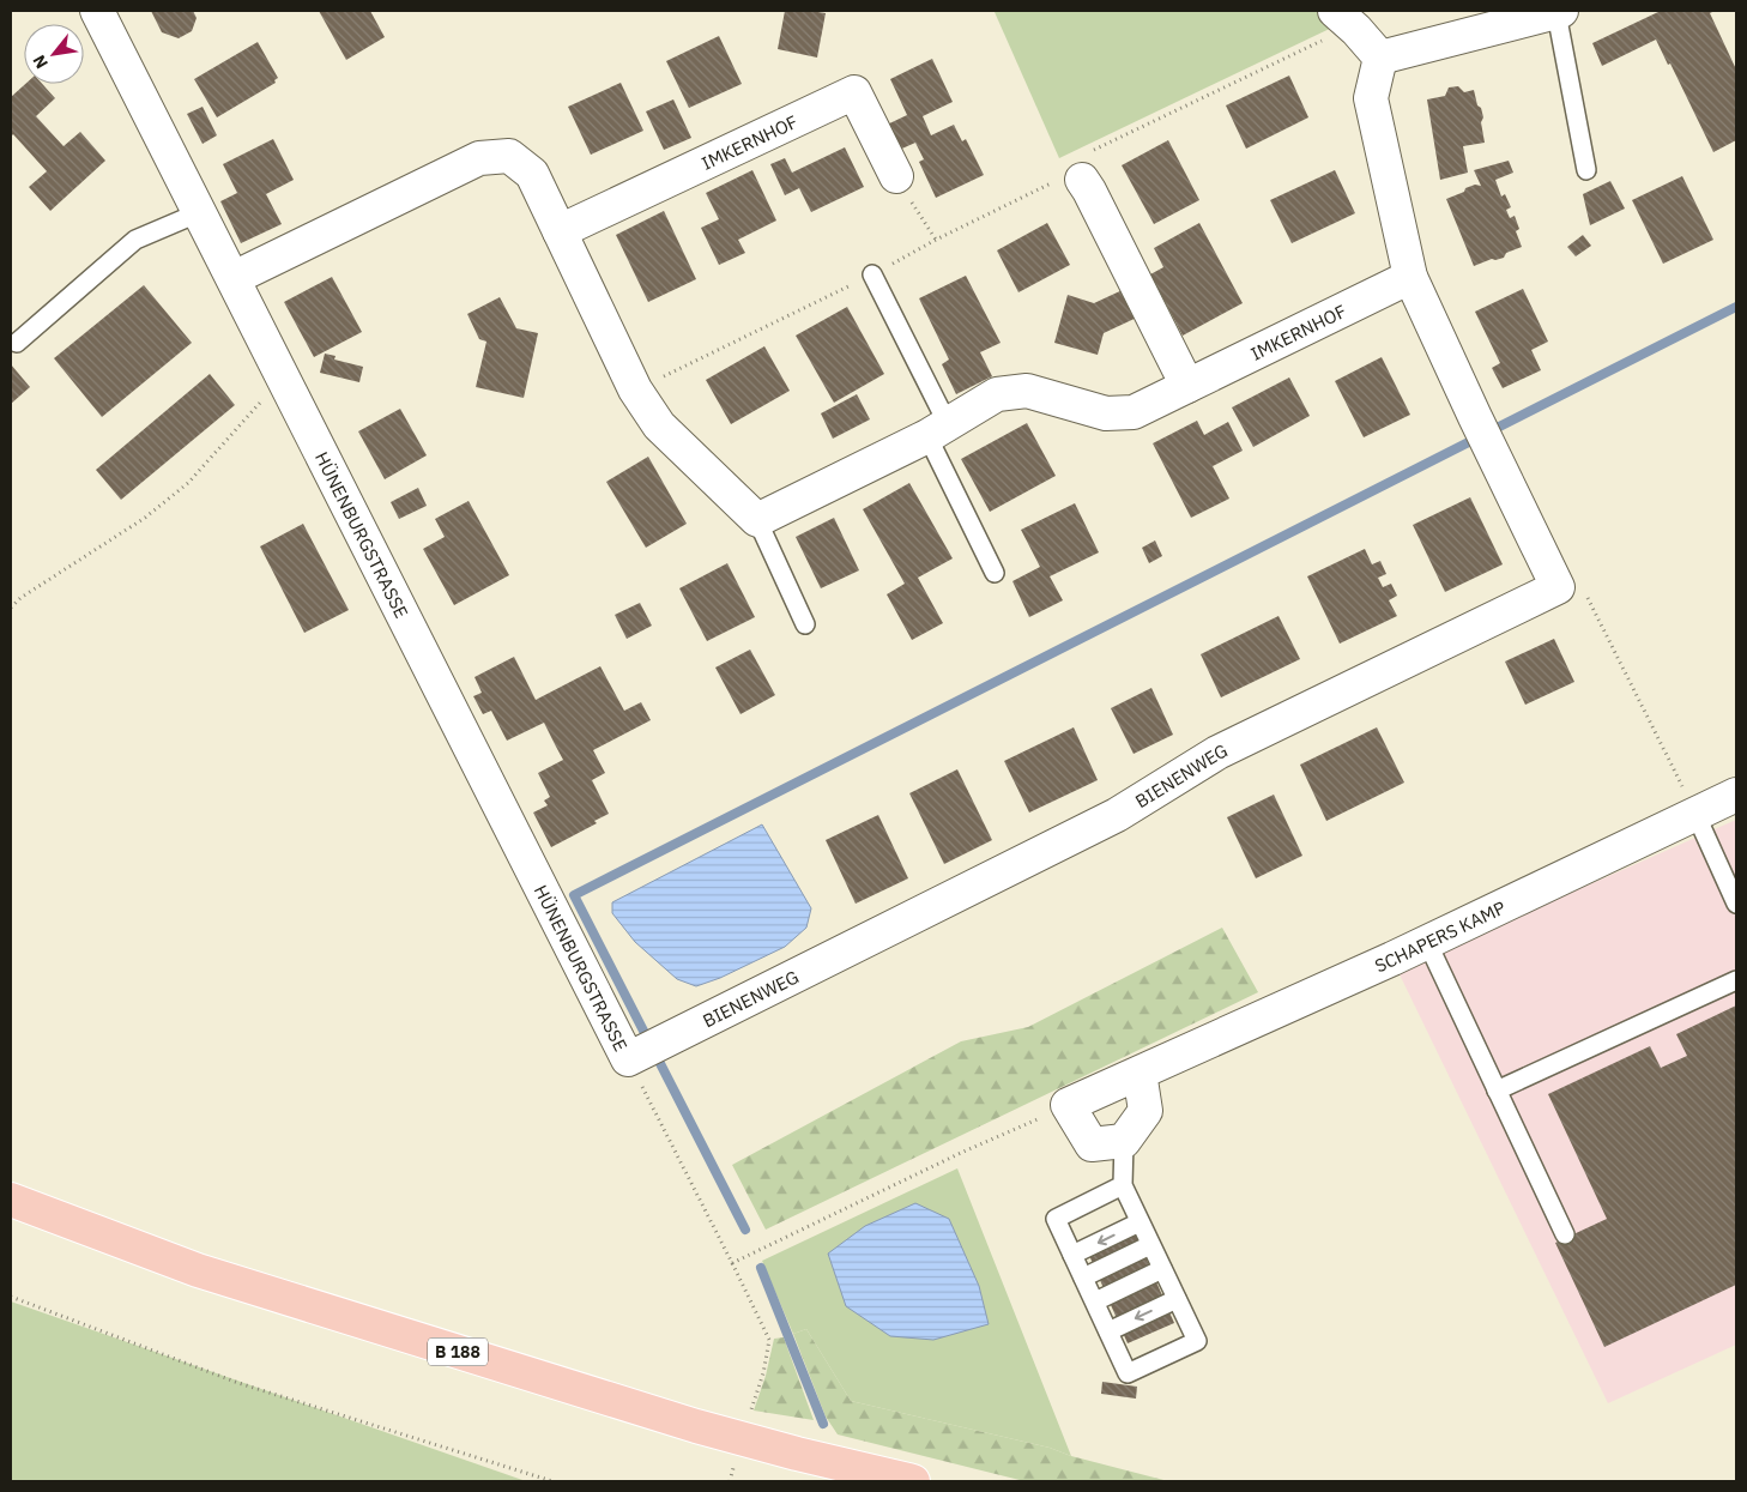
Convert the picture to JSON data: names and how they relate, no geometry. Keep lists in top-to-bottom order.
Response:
{
  "streets": {
    "main road": ["B 188"],
    "street": [
      "IMKERNHOF",
      "HÜNENBURGSTRASSE",
      "BIENENWEG",
      "SCHAPERS KAMP"
    ]
  },
  "crossings": [
    ["HÜNENBURGSTRASSE", "BIENENWEG"]
  ],
  "north": "bottom left"
}
